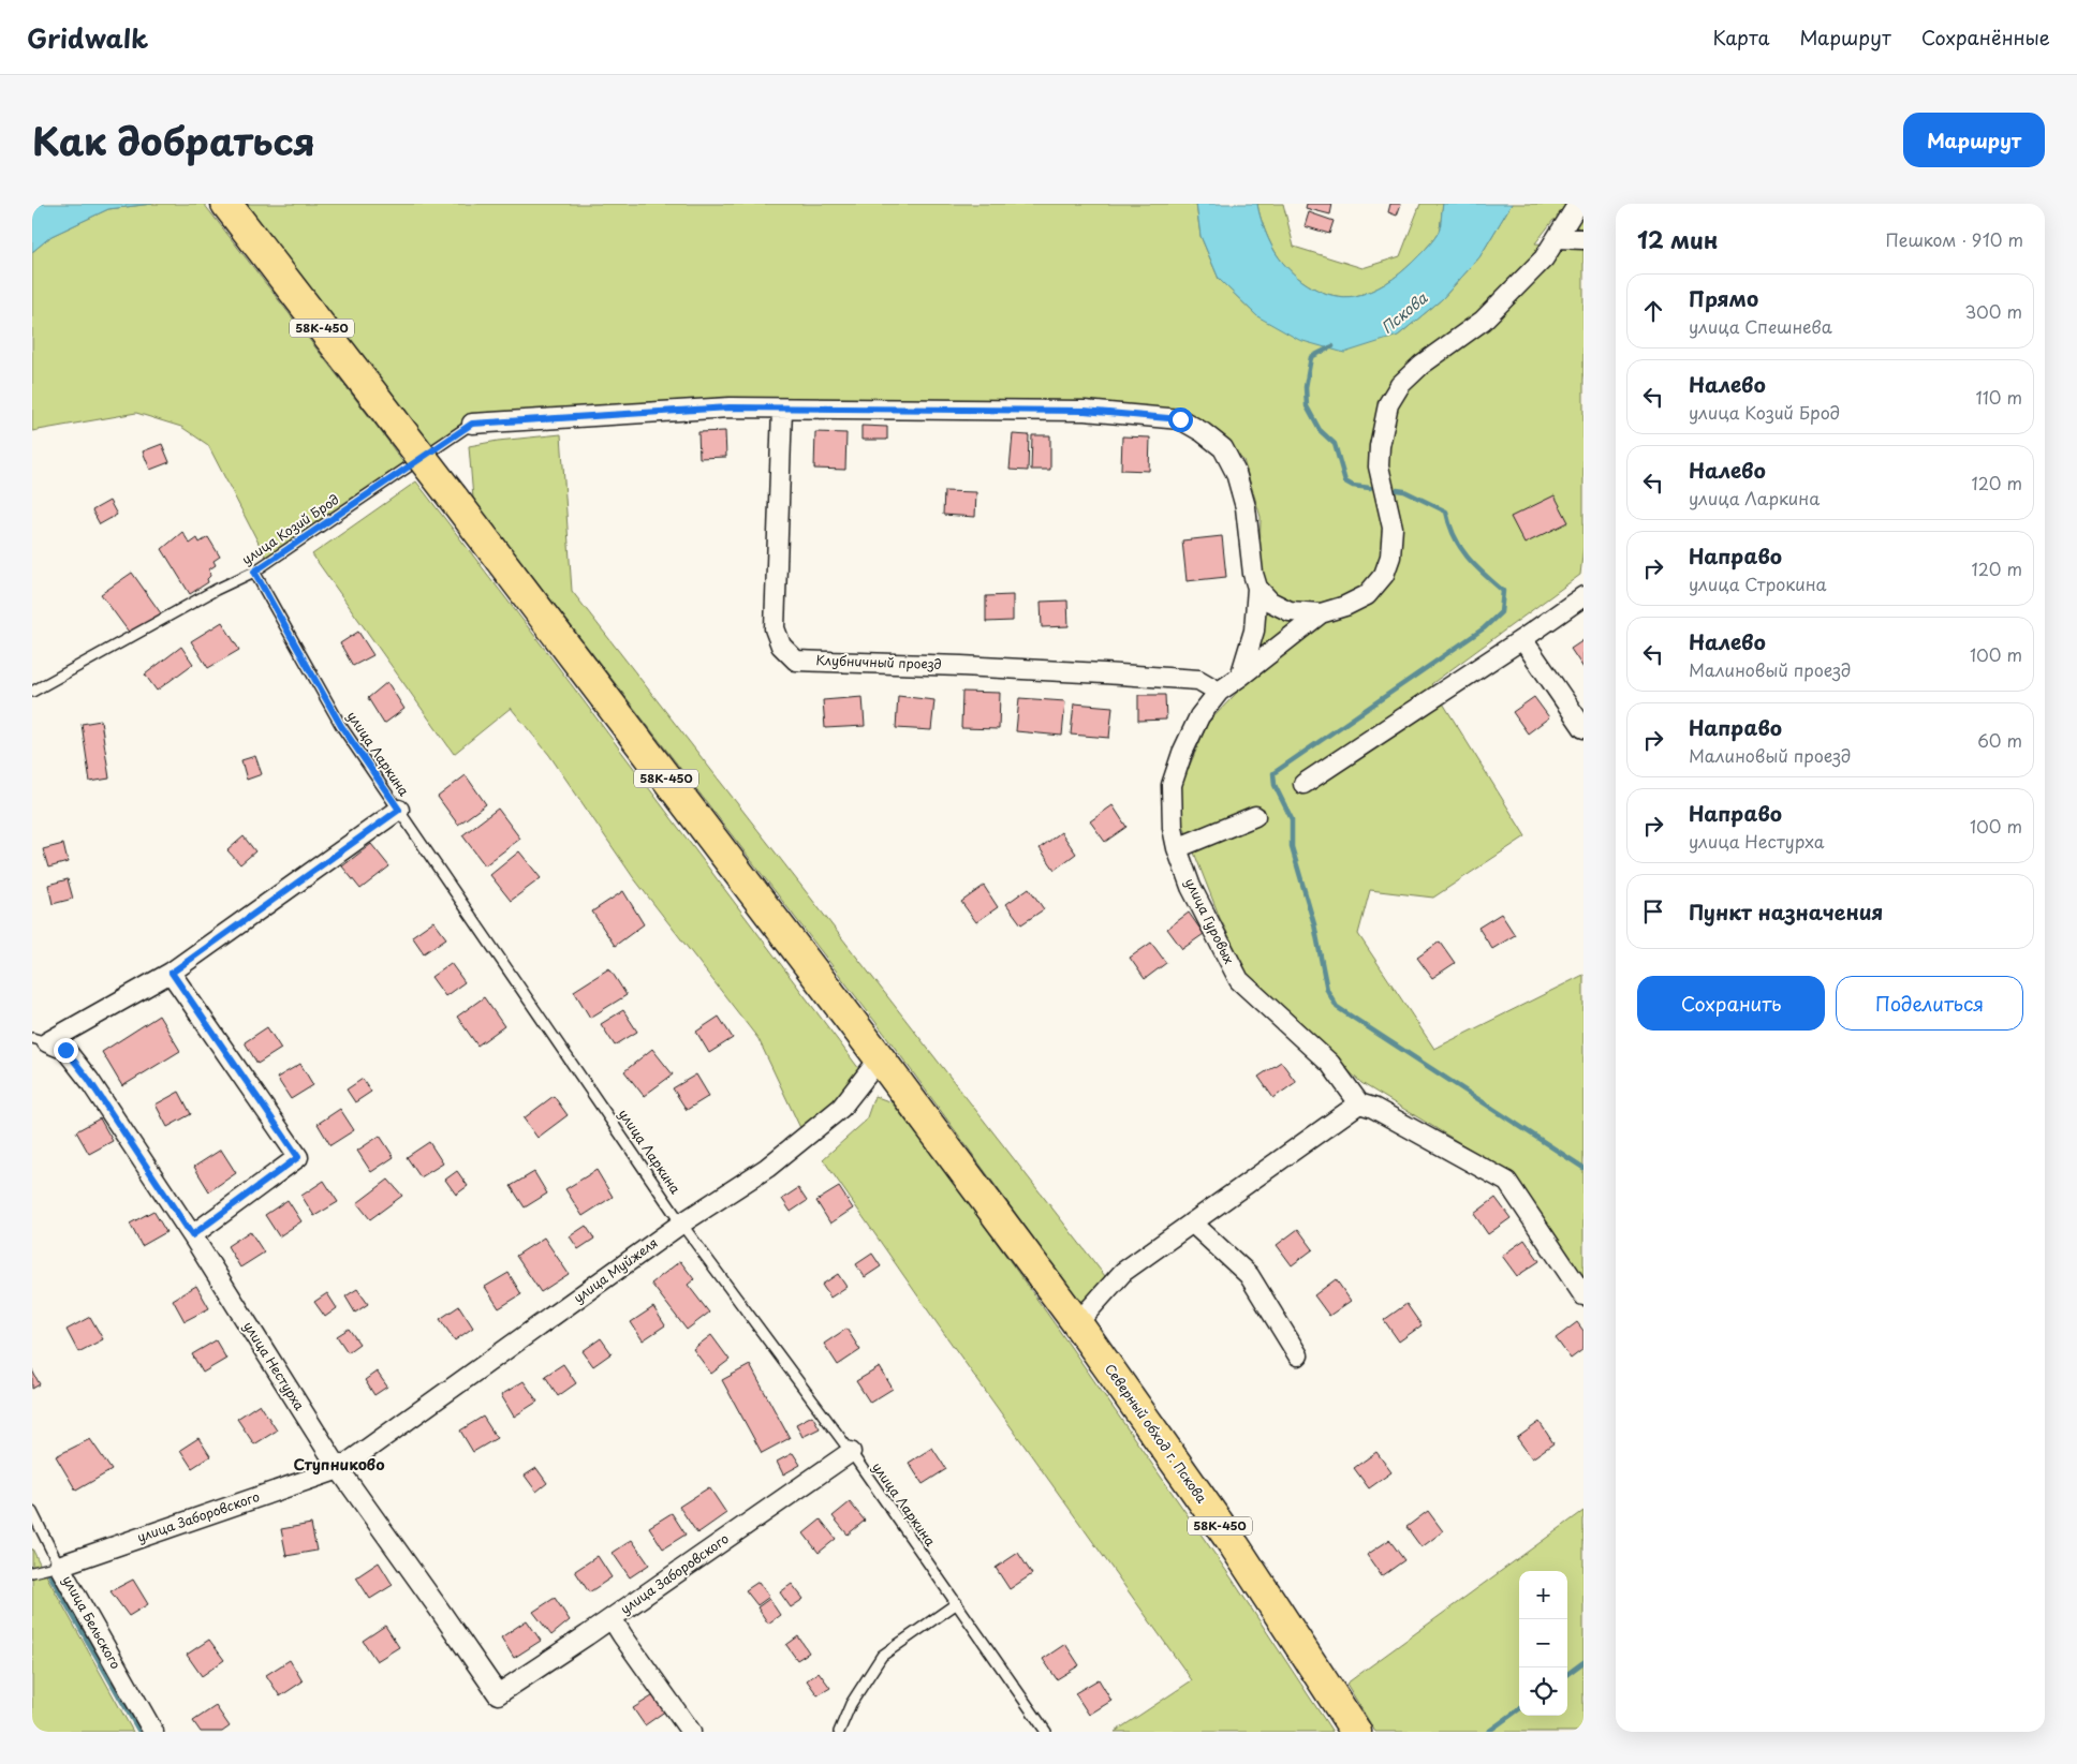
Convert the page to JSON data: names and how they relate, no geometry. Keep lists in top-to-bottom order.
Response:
{
  "streets": {
    "highway": ["58К-450", "Северный обход г. Пскова"],
    "street": [
      "Клубничный проезд",
      "улица Гуровых",
      "улица Муйжеля",
      "улица Нестурха",
      "улица Заборовского",
      "улица Бельского"
    ],
    "lane": ["улица Козий Брод", "улица Ларкина"]
  },
  "crossings": [
    ["58К-450", "улица Муйжеля"],
    ["58К-450", "Северный обход г. Пскова"],
    ["улица Козий Брод", "улица Ларкина"],
    ["Клубничный проезд", "улица Гуровых"],
    ["улица Ларкина", "улица Муйжеля"],
    ["улица Ларкина", "улица Заборовского"],
    ["улица Муйжеля", "улица Нестурха"],
    ["улица Муйжеля", "улица Заборовского"],
    ["улица Нестурха", "улица Заборовского"],
    ["улица Заборовского", "улица Бельского"]
  ],
  "districts": ["Ступниково"],
  "water": ["Пскова"],
  "page": {
    "header": "Gridwalk",
    "nav": ["Карта", "Маршрут", "Сохранённые"],
    "title": "Как добраться",
    "buttons": [
      "Маршрут",
      ["Сохранить", "Поделиться"]
    ],
    "heading": ["12 мин", "Пешком · 910 m"],
    "list": [
      ["Прямо", "улица Спешнева", "300 m"],
      ["Налево", "улица Козий Брод", "110 m"],
      ["Налево", "улица Ларкина", "120 m"],
      ["Направо", "улица Строкина", "120 m"],
      ["Налево", "Малиновый проезд", "100 m"],
      ["Направо", "Малиновый проезд", "60 m"],
      ["Направо", "улица Нестурха", "100 m"],
      "Пункт назначения"
    ],
    "map_buttons": ["+", "−"]
  }
}
